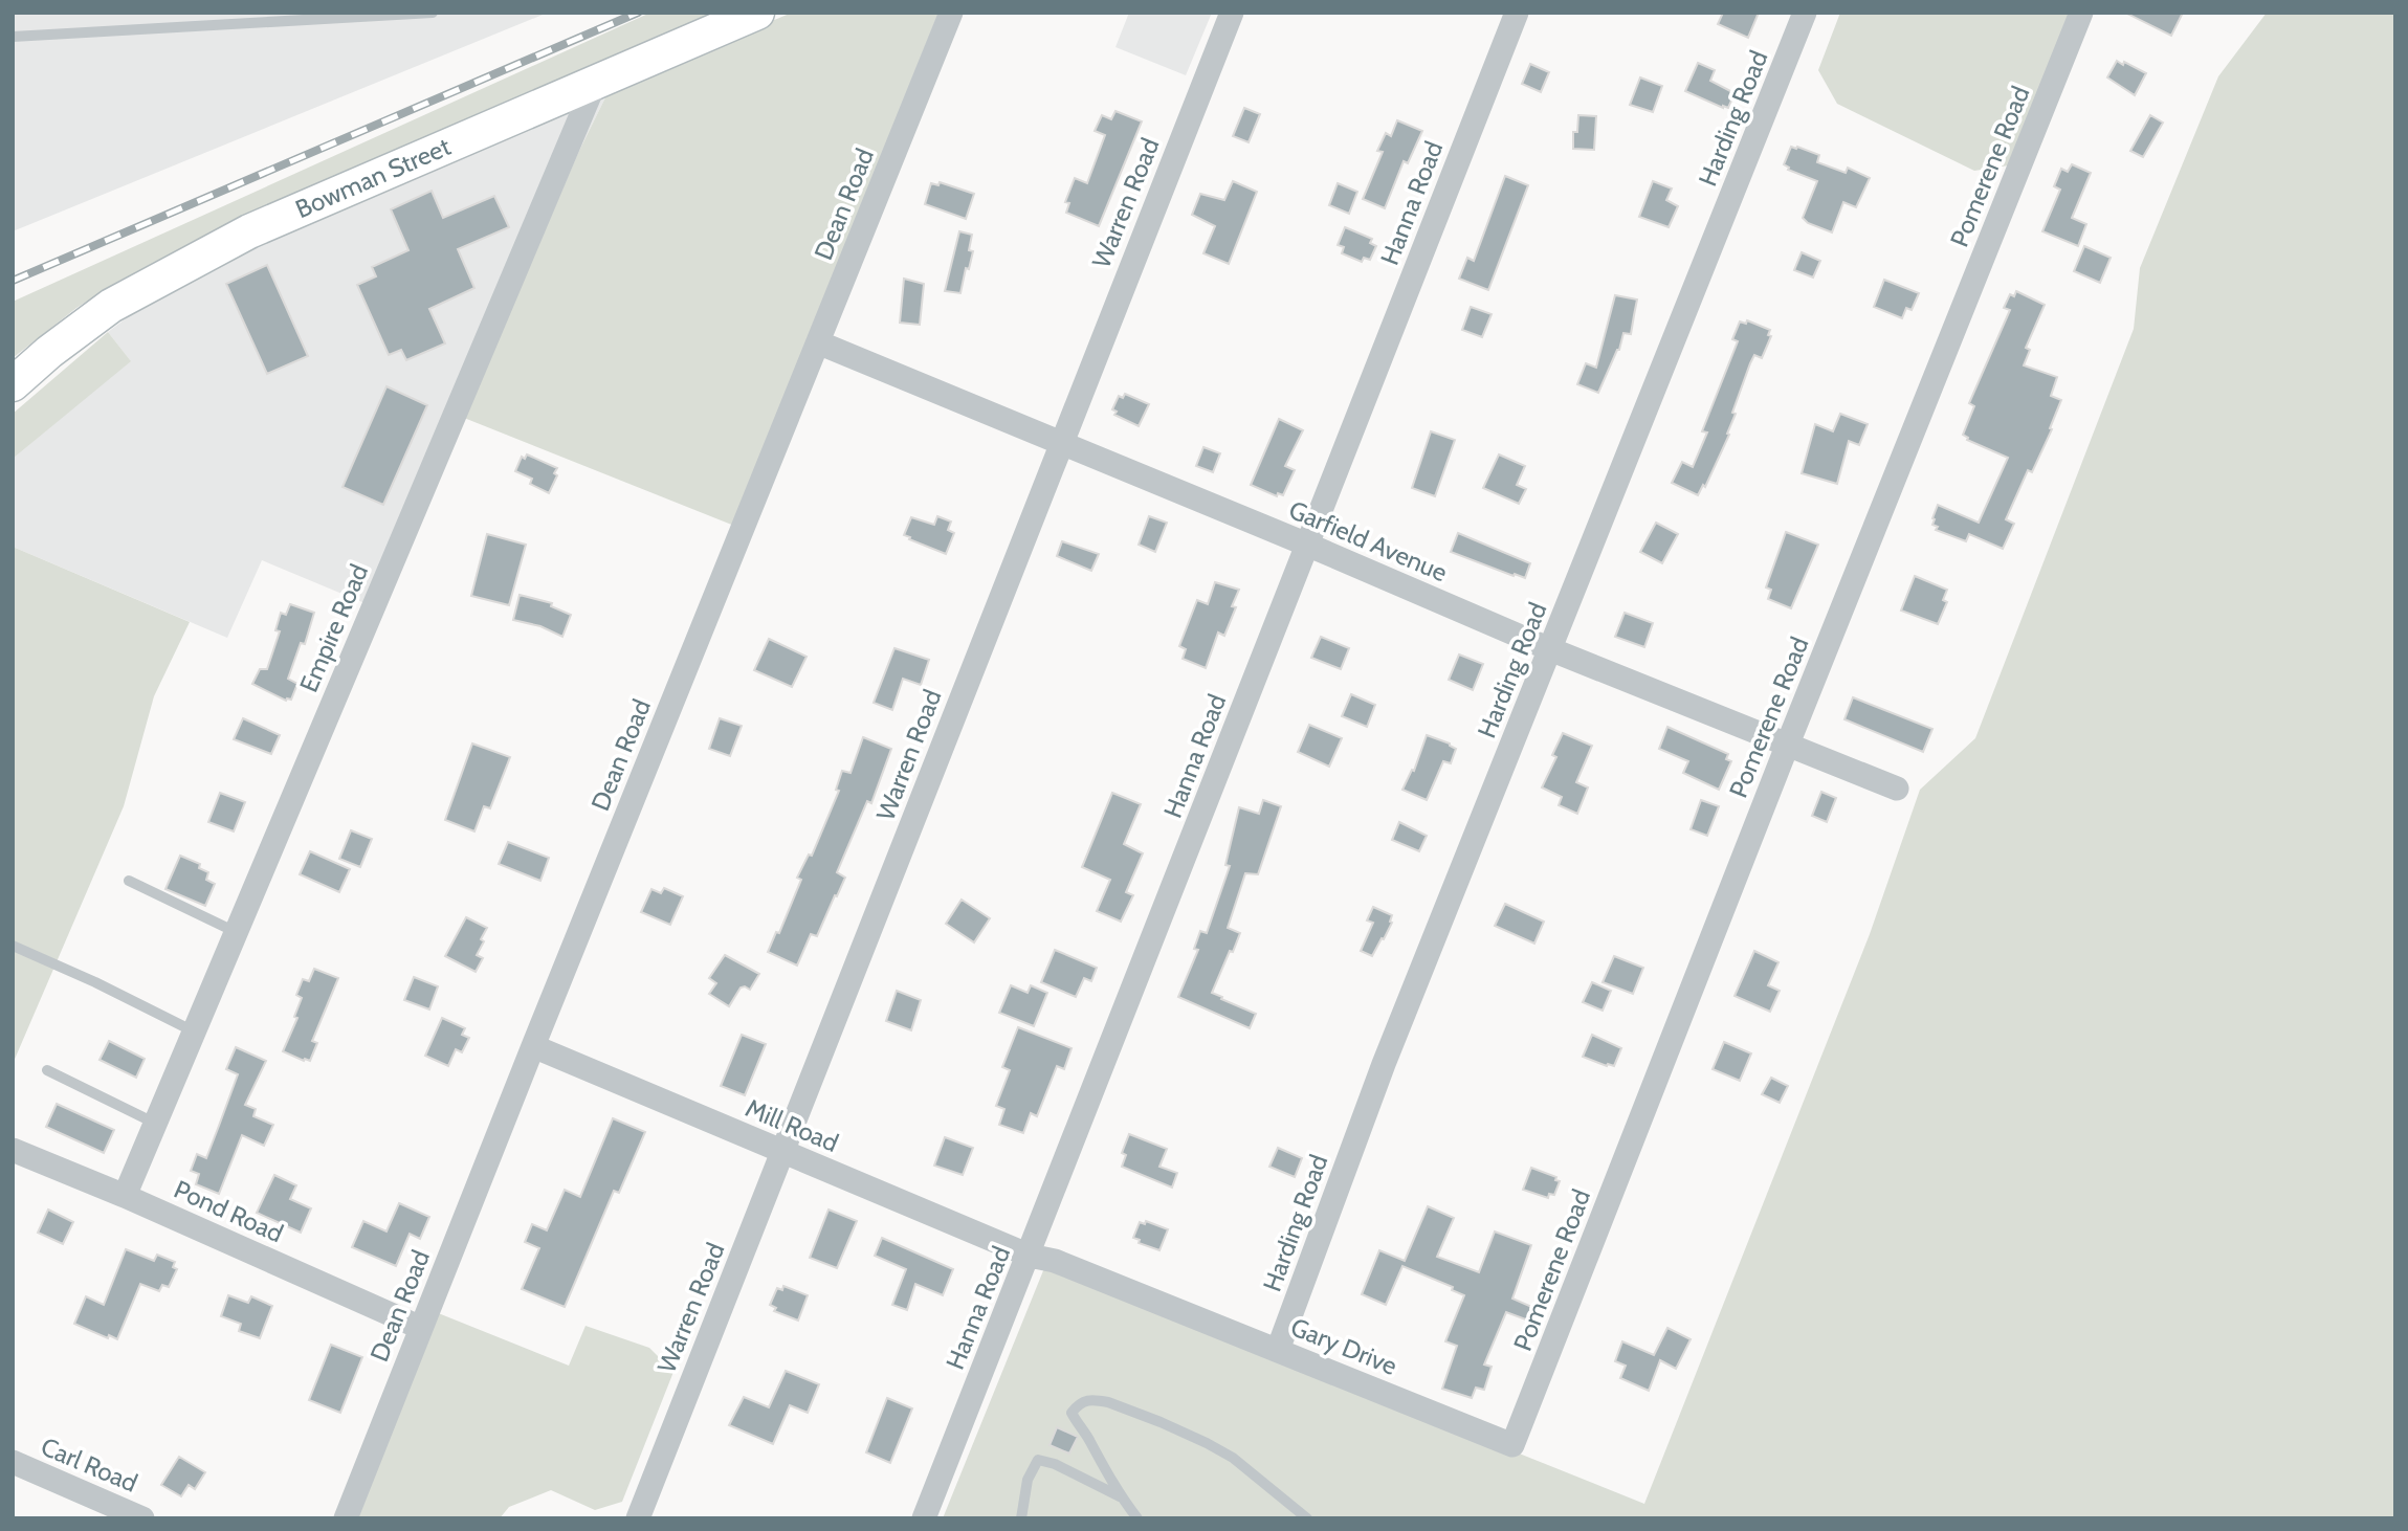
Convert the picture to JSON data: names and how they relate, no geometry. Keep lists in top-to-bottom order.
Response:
{
  "streets": {
    "street": [
      "Harding Road",
      "Pomerene Road",
      "Bowman Street",
      "Warren Road",
      "Hanna Road",
      "Dean Road",
      "Garfield Avenue",
      "Empire Road",
      "Mill Road",
      "Pond Road",
      "Gary Drive",
      "Carl Road"
    ]
  },
  "crossings": [
    ["Harding Road", "Garfield Avenue"],
    ["Harding Road", "Gary Drive"],
    ["Pomerene Road", "Garfield Avenue"],
    ["Pomerene Road", "Gary Drive"],
    ["Bowman Street", "Empire Road"],
    ["Warren Road", "Garfield Avenue"],
    ["Warren Road", "Mill Road"],
    ["Hanna Road", "Garfield Avenue"],
    ["Hanna Road", "Mill Road"],
    ["Hanna Road", "Gary Drive"],
    ["Dean Road", "Garfield Avenue"],
    ["Dean Road", "Mill Road"],
    ["Dean Road", "Pond Road"],
    ["Empire Road", "Pond Road"],
    ["Mill Road", "Gary Drive"]
  ]
}
